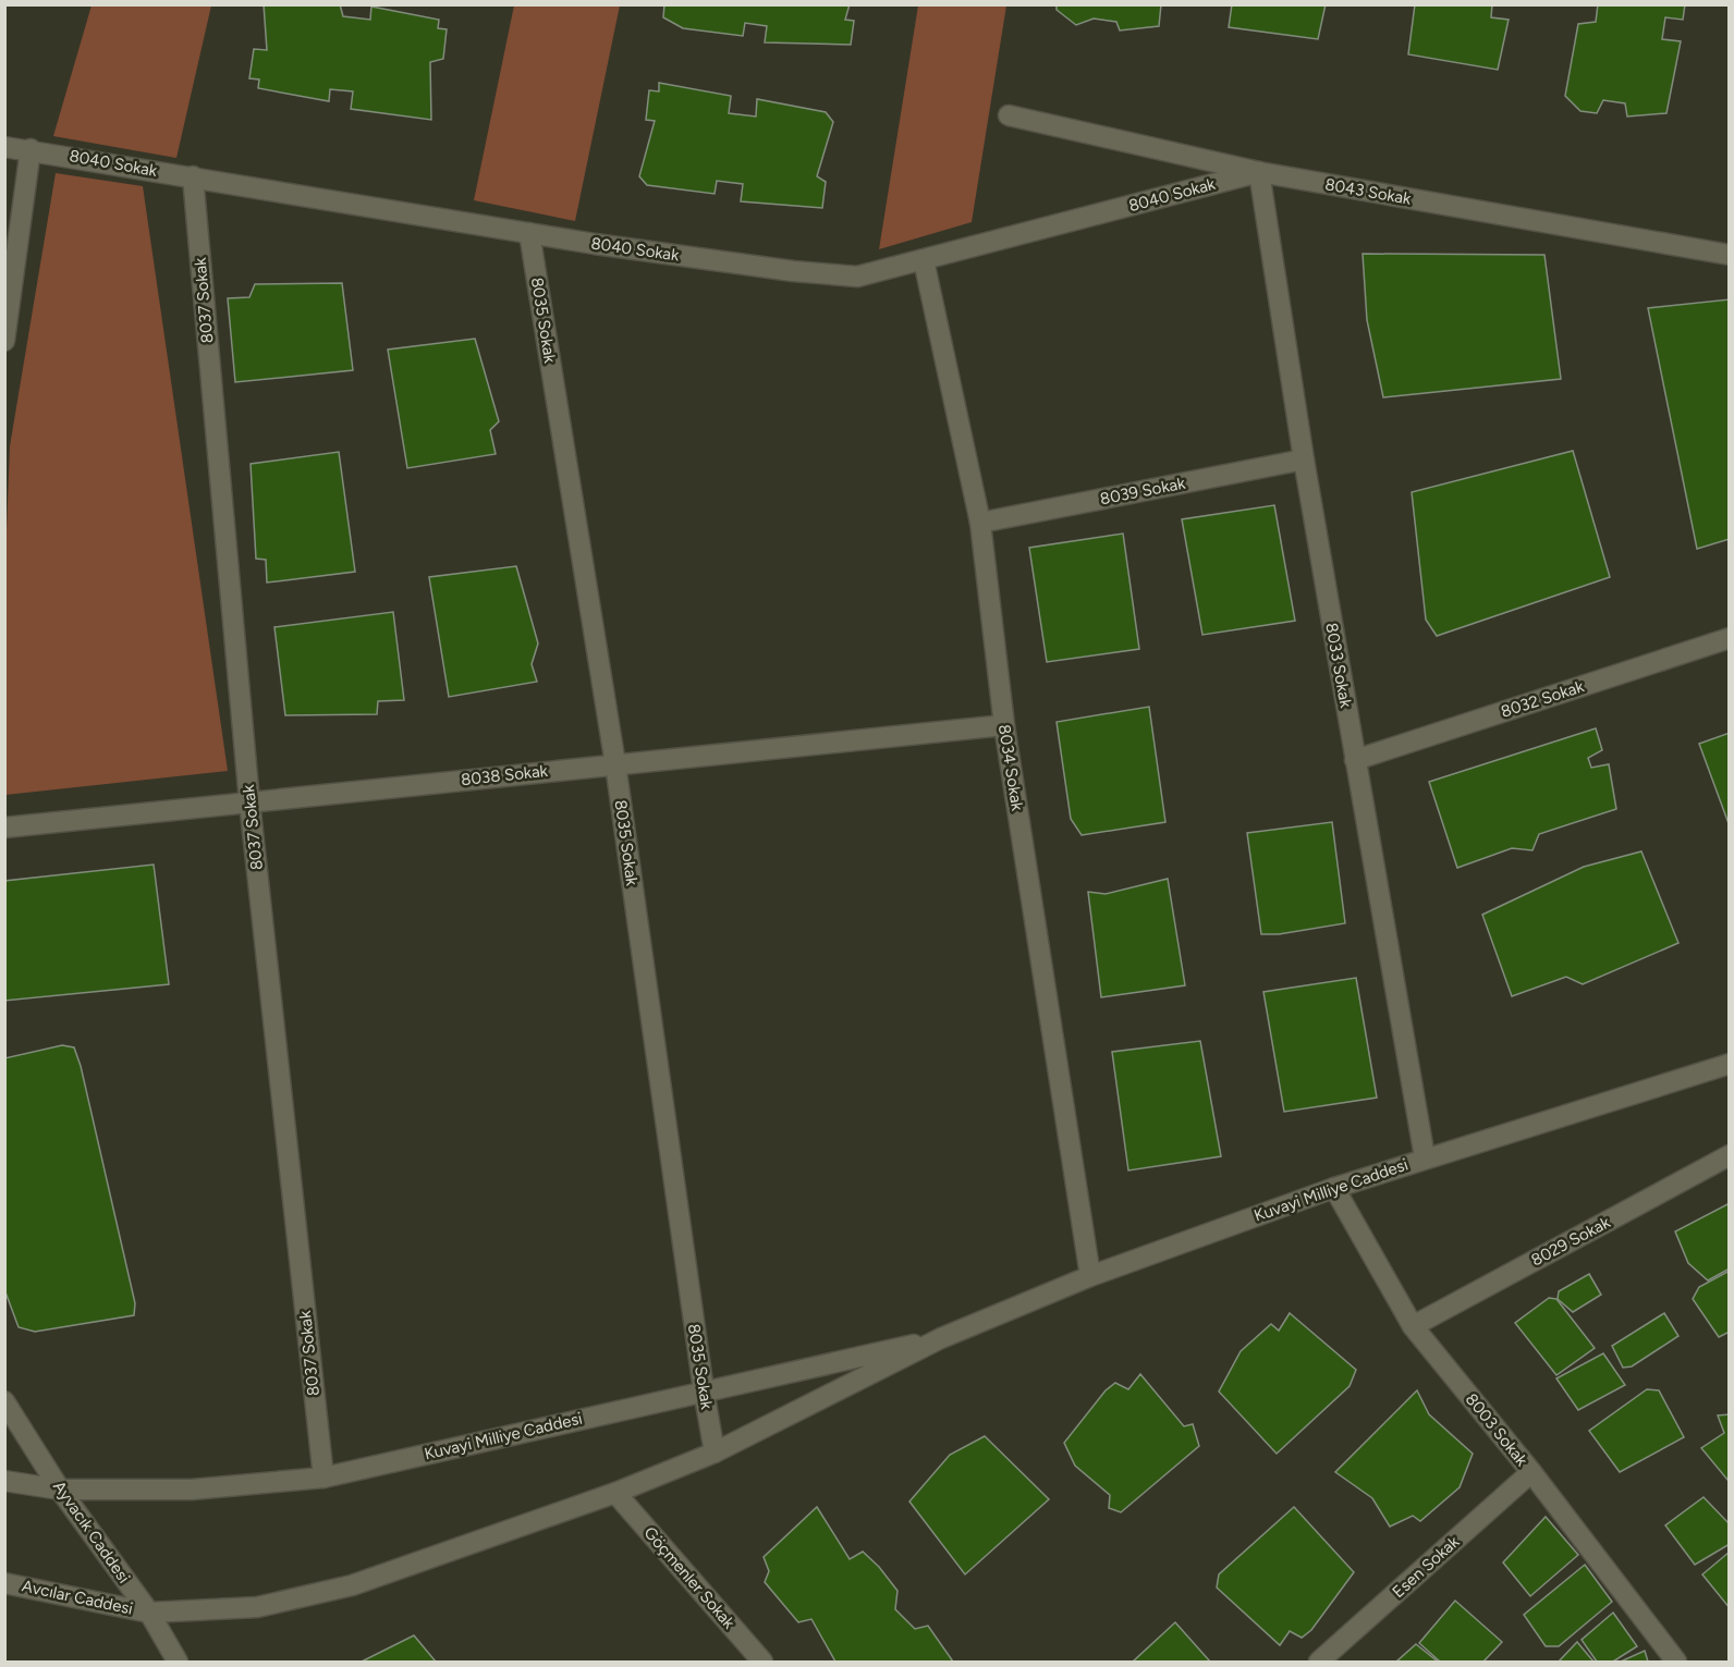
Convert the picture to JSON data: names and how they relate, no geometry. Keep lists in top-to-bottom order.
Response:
{
  "streets": {
    "street": [
      "8040 Sokak",
      "8043 Sokak",
      "8037 Sokak",
      "8035 Sokak",
      "8039 Sokak",
      "8033 Sokak",
      "8032 Sokak",
      "8034 Sokak",
      "8038 Sokak",
      "Kuvayi Milliye Caddesi",
      "8029 Sokak",
      "8003 Sokak",
      "Ayvacık Caddesi",
      "Esen Sokak",
      "Göçmenler Sokak",
      "Avcılar Caddesi"
    ]
  },
  "crossings": [
    ["8040 Sokak", "8043 Sokak"],
    ["8040 Sokak", "8037 Sokak"],
    ["8040 Sokak", "8035 Sokak"],
    ["8040 Sokak", "8033 Sokak"],
    ["8040 Sokak", "8034 Sokak"],
    ["8043 Sokak", "8033 Sokak"],
    ["8037 Sokak", "8038 Sokak"],
    ["8037 Sokak", "Kuvayi Milliye Caddesi"],
    ["8035 Sokak", "8038 Sokak"],
    ["8035 Sokak", "Kuvayi Milliye Caddesi"],
    ["8039 Sokak", "8033 Sokak"],
    ["8039 Sokak", "8034 Sokak"],
    ["8033 Sokak", "8032 Sokak"],
    ["8033 Sokak", "Kuvayi Milliye Caddesi"],
    ["8034 Sokak", "8038 Sokak"],
    ["8034 Sokak", "Kuvayi Milliye Caddesi"],
    ["Kuvayi Milliye Caddesi", "8003 Sokak"],
    ["Kuvayi Milliye Caddesi", "Ayvacık Caddesi"],
    ["Kuvayi Milliye Caddesi", "Göçmenler Sokak"],
    ["Kuvayi Milliye Caddesi", "Avcılar Caddesi"],
    ["8029 Sokak", "8003 Sokak"],
    ["8003 Sokak", "Esen Sokak"],
    ["Ayvacık Caddesi", "Avcılar Caddesi"]
  ]
}
